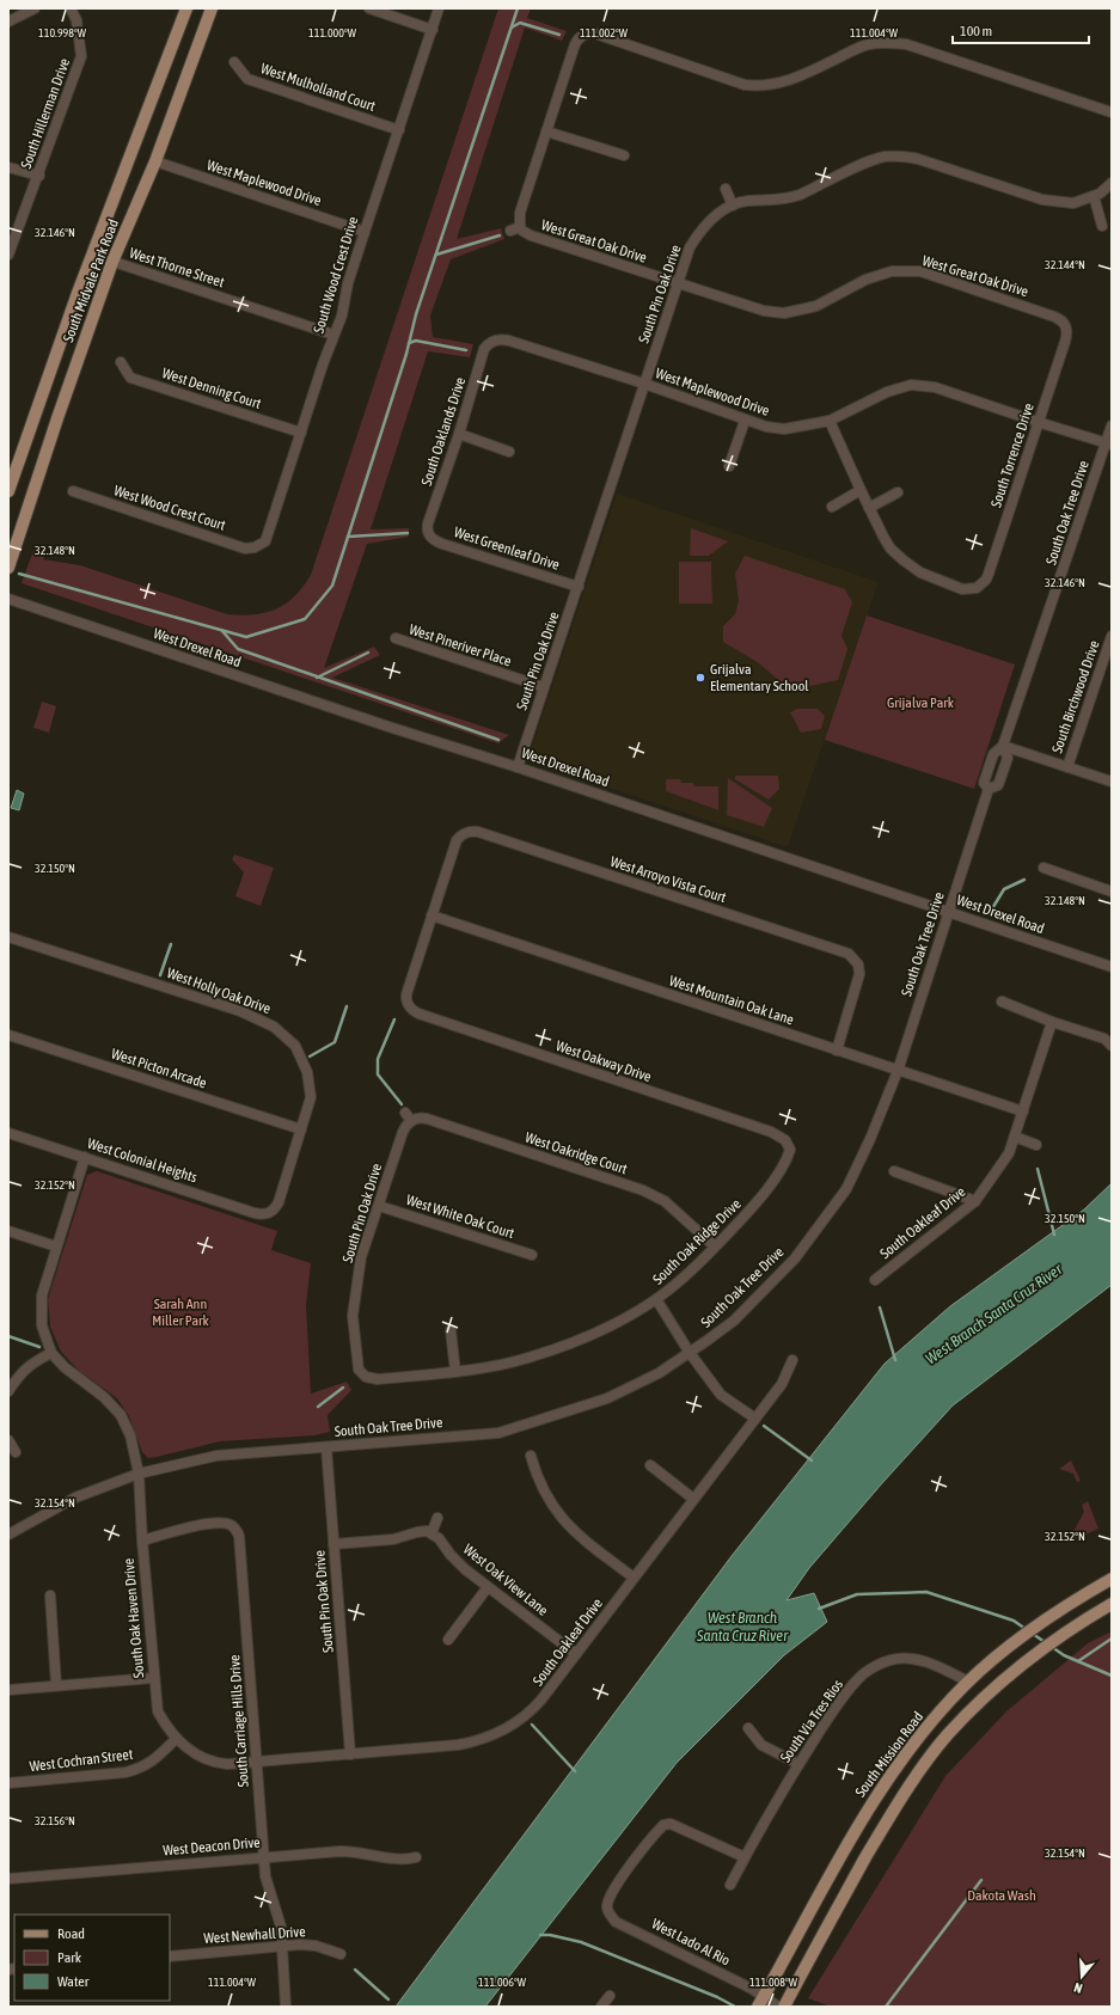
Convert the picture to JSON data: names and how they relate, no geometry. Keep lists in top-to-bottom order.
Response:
{
  "streets": {
    "main road": ["South Midvale Park Road", "South Mission Road"],
    "street": [
      "West Mulholland Court",
      "South Hillerman Drive",
      "West Maplewood Drive",
      "West Great Oak Drive",
      "West Thorne Street",
      "South Wood Crest Drive",
      "South Pin Oak Drive",
      "West Denning Court",
      "South Oaklands Drive",
      "South Torrence Drive",
      "West Wood Crest Court",
      "South Oak Tree Drive",
      "West Greenleaf Drive",
      "West Pineriver Place",
      "West Drexel Road",
      "South Birchwood Drive",
      "West Arroyo Vista Court",
      "West Holly Oak Drive",
      "West Mountain Oak Lane",
      "West Oakway Drive",
      "West Picton Arcade",
      "West Oakridge Court",
      "West Colonial Heights",
      "West White Oak Court",
      "South Oakleaf Drive",
      "South Oak Ridge Drive",
      "West Oak View Lane",
      "South Oak Haven Drive",
      "South Carriage Hills Drive",
      "South Via Tres Rios",
      "West Cochran Street",
      "West Deacon Drive",
      "West Newhall Drive",
      "West Lado Al Rio"
    ]
  },
  "crossings": [
    ["West Mulholland Court", "South Wood Crest Drive"],
    ["West Maplewood Drive", "South Wood Crest Drive"],
    ["West Maplewood Drive", "South Midvale Park Road"],
    ["West Maplewood Drive", "South Pin Oak Drive"],
    ["West Maplewood Drive", "South Oaklands Drive"],
    ["West Maplewood Drive", "South Torrence Drive"],
    ["West Maplewood Drive", "South Oak Tree Drive"],
    ["West Great Oak Drive", "South Pin Oak Drive"],
    ["West Great Oak Drive", "South Torrence Drive"],
    ["West Thorne Street", "South Wood Crest Drive"],
    ["West Thorne Street", "South Midvale Park Road"],
    ["South Wood Crest Drive", "West Denning Court"],
    ["South Wood Crest Drive", "West Wood Crest Court"],
    ["South Pin Oak Drive", "South Oak Tree Drive"],
    ["South Pin Oak Drive", "West Greenleaf Drive"],
    ["South Pin Oak Drive", "West Pineriver Place"],
    ["South Pin Oak Drive", "West Drexel Road"],
    ["South Pin Oak Drive", "West Oakridge Court"],
    ["South Pin Oak Drive", "West White Oak Court"],
    ["South Pin Oak Drive", "South Oakleaf Drive"],
    ["South Pin Oak Drive", "South Oak Ridge Drive"],
    ["South Oaklands Drive", "West Greenleaf Drive"],
    ["South Oak Tree Drive", "West Drexel Road"],
    ["South Oak Tree Drive", "West Mountain Oak Lane"],
    ["South Oak Tree Drive", "South Oak Haven Drive"],
    ["West Arroyo Vista Court", "West Mountain Oak Lane"],
    ["West Arroyo Vista Court", "West Oakway Drive"],
    ["West Holly Oak Drive", "West Picton Arcade"],
    ["West Holly Oak Drive", "West Colonial Heights"],
    ["West Mountain Oak Lane", "West Oakway Drive"],
    ["West Mountain Oak Lane", "South Oakleaf Drive"],
    ["West Oakway Drive", "South Oak Ridge Drive"],
    ["West Oakridge Court", "South Oak Ridge Drive"],
    ["West Colonial Heights", "South Oak Haven Drive"],
    ["South Oakleaf Drive", "West Oak View Lane"],
    ["South Oakleaf Drive", "South Oak Haven Drive"],
    ["South Oakleaf Drive", "South Carriage Hills Drive"],
    ["South Oak Haven Drive", "South Carriage Hills Drive"],
    ["South Oak Haven Drive", "West Cochran Street"],
    ["South Carriage Hills Drive", "West Deacon Drive"],
    ["South Carriage Hills Drive", "West Newhall Drive"],
    ["South Via Tres Rios", "South Mission Road"],
    ["South Via Tres Rios", "West Lado Al Rio"],
    ["South Mission Road", "West Lado Al Rio"]
  ],
  "water": ["West Branch Santa Cruz River"],
  "parks": ["Grijalva Park", "Sarah Ann Miller Park", "Dakota Wash"],
  "places": ["Grijalva Elementary School"],
  "legend": ["Road", "Park", "Water"],
  "scale_bar": "100 m",
  "north": "bottom",
  "coordinates": [
    "110.998°W",
    "111.000°W",
    "111.002°W",
    "111.004°W",
    "32.146°N",
    "32.144°N",
    "32.148°N",
    "32.150°N",
    "32.152°N",
    "32.154°N",
    "32.156°N",
    "111.006°W",
    "111.008°W"
  ]
}
